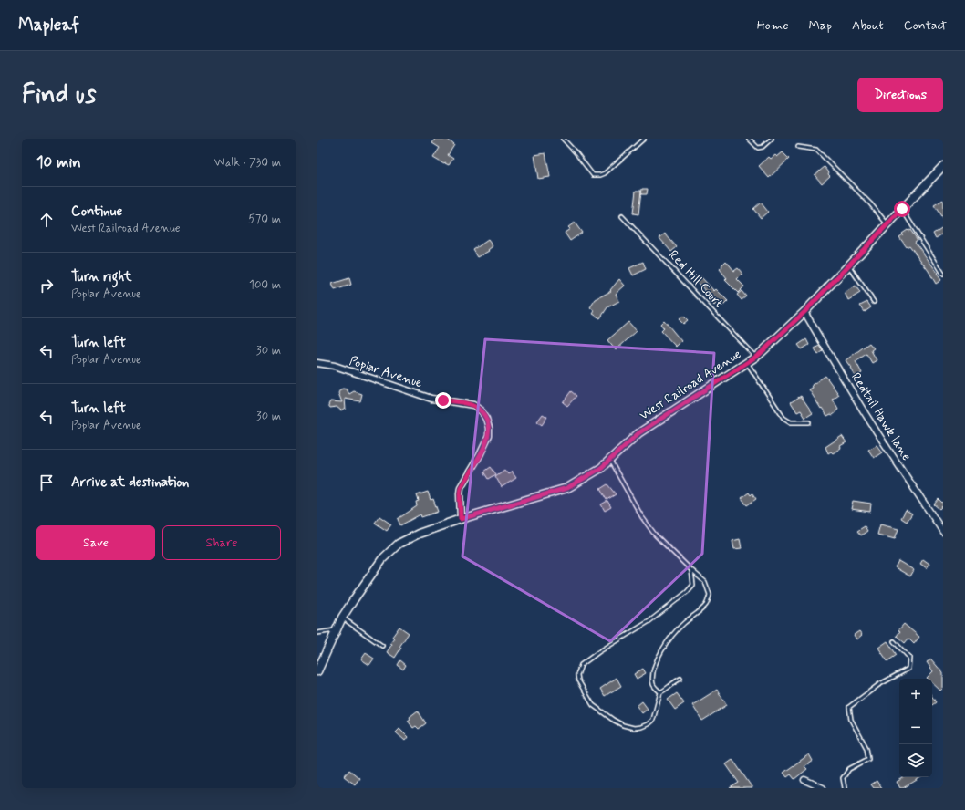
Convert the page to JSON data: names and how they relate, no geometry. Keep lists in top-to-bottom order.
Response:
{
  "streets": {
    "main road": ["West Railroad Avenue"],
    "street": ["Poplar Avenue", "Redtail Hawk lane"],
    "lane": ["Red Hill Court"]
  },
  "crossings": [
    ["Red Hill Court", "West Railroad Avenue"],
    ["Poplar Avenue", "West Railroad Avenue"],
    ["West Railroad Avenue", "Redtail Hawk lane"]
  ],
  "page": {
    "header": "Mapleaf",
    "nav": [
      "Home",
      "Map",
      "About",
      "Contact"
    ],
    "buttons": [
      "Directions",
      ["Save", "Share"]
    ],
    "title": "Find us",
    "heading": ["10 min", "Walk · 730 m"],
    "list": [
      ["Continue", "West Railroad Avenue", "570 m"],
      ["Turn right", "Poplar Avenue", "100 m"],
      ["Turn left", "Poplar Avenue", "30 m"],
      ["Turn left", "Poplar Avenue", "30 m"],
      "Arrive at destination"
    ],
    "map_buttons": ["+", "−"]
  }
}
